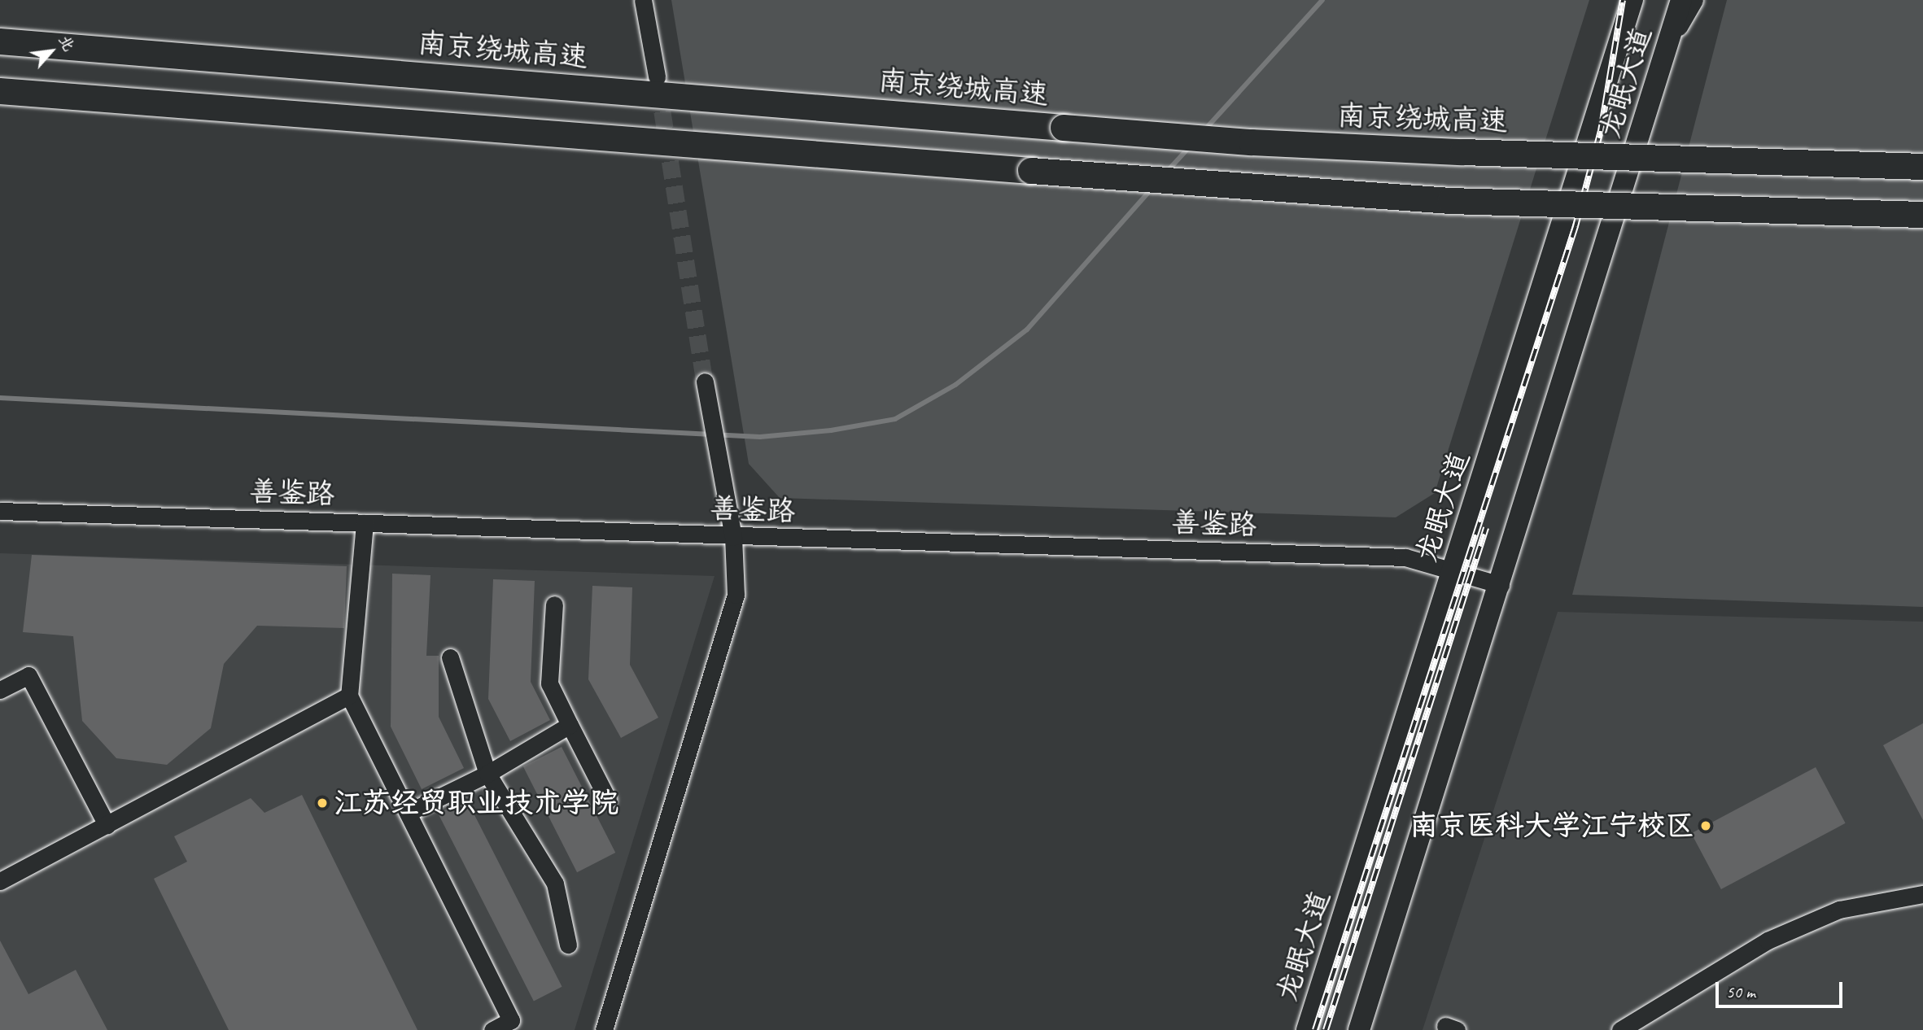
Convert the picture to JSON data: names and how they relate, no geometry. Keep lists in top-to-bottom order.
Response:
{
  "streets": {
    "highway": ["南京绕城高速"],
    "main road": ["龙眠大道"],
    "street": ["善鉴路"]
  },
  "crossings": [
    ["龙眠大道", "善鉴路"]
  ],
  "places": ["江苏经贸职业技术学院", "南京医科大学江宁校区"],
  "scale_bar": "50 m",
  "north": "top right"
}
